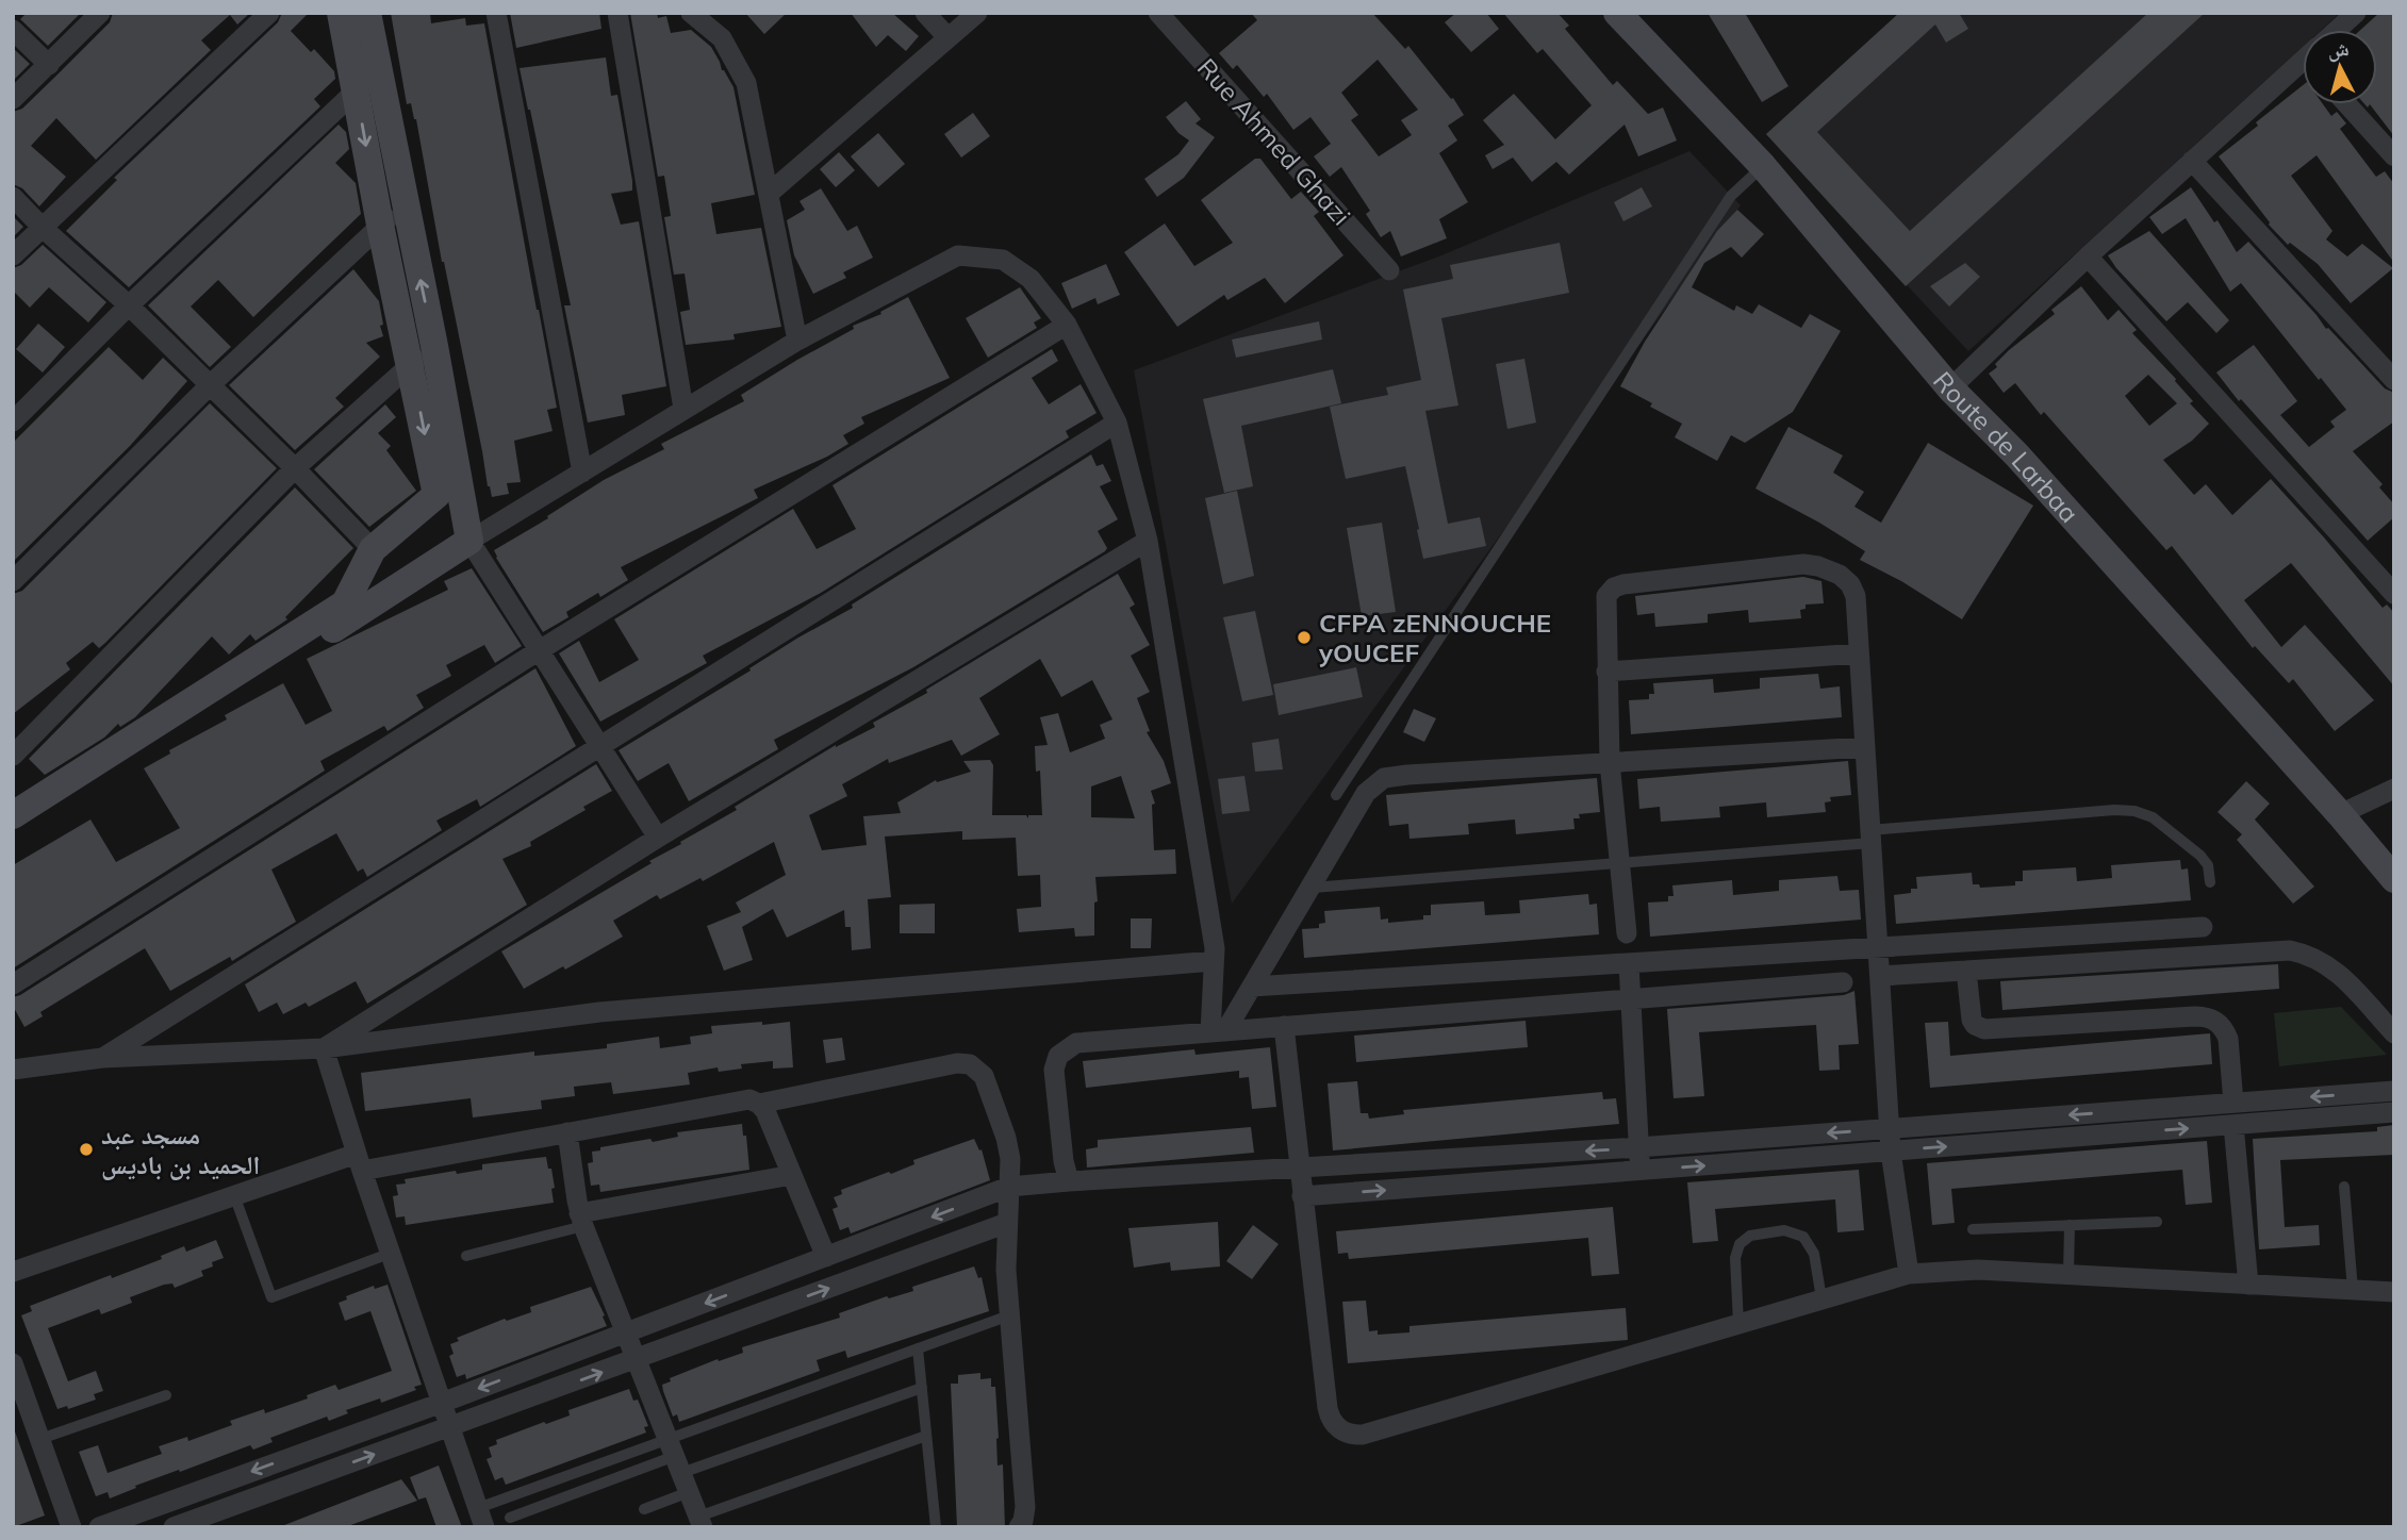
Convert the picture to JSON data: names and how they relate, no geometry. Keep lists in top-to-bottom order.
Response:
{
  "streets": {
    "street": ["Rue Ahmed Ghazi", "Route de Larbaa"]
  },
  "places": ["CFPA zENNOUCHE yOUCEF", "مسجد عبد الحميد بن باديس"],
  "north": "top"
}
